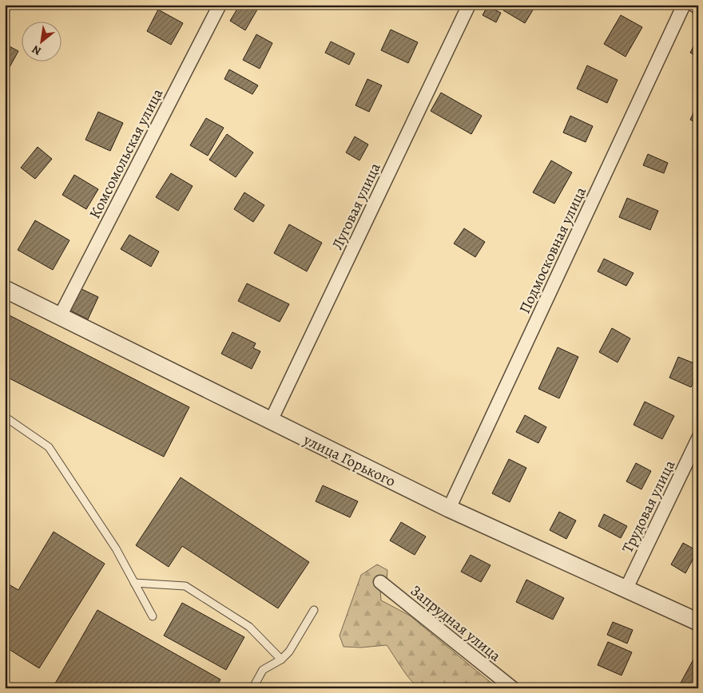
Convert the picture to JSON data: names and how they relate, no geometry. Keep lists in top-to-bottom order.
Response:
{
  "streets": {
    "street": [
      "Комсомольская улица",
      "Луговая улица",
      "Подмосковная улица",
      "улица Горького",
      "Трудовая улица",
      "Запрудная улица"
    ]
  },
  "crossings": [
    ["Комсомольская улица", "улица Горького"],
    ["Луговая улица", "улица Горького"],
    ["Подмосковная улица", "улица Горького"],
    ["улица Горького", "Трудовая улица"]
  ],
  "north": "bottom left"
}
